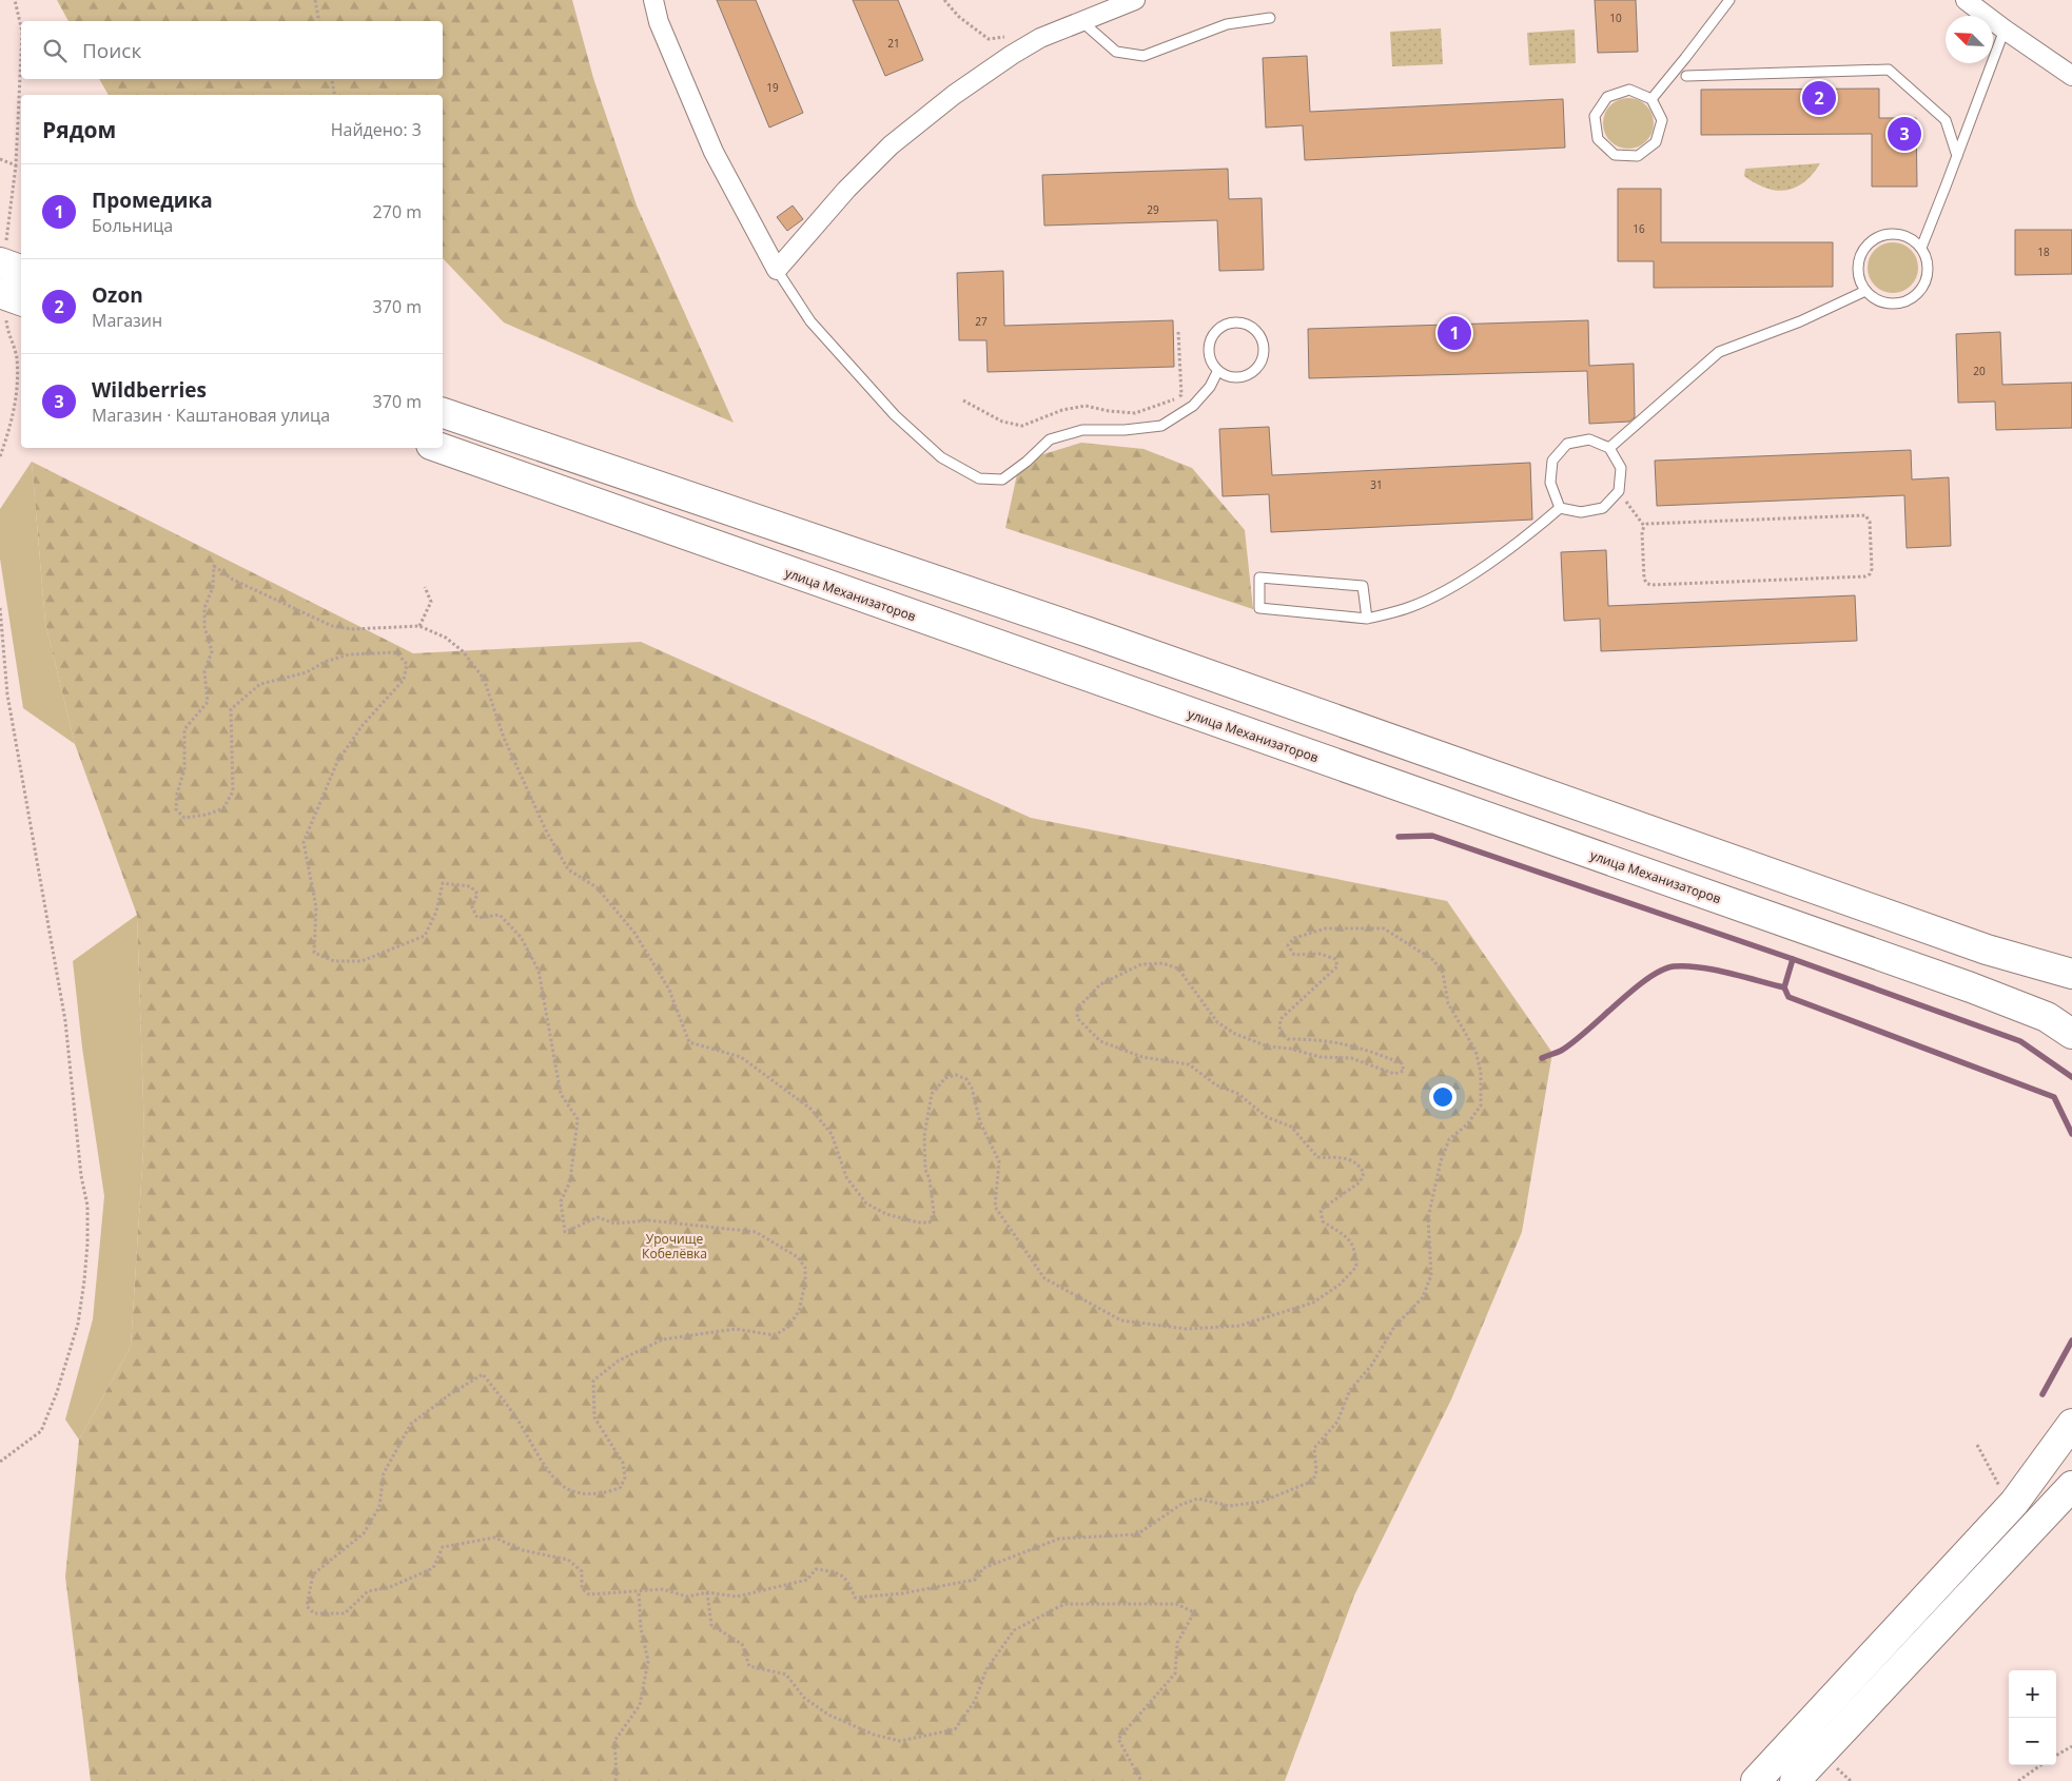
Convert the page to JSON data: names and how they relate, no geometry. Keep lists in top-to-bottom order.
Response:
{
  "streets": {
    "main road": ["улица Механизаторов"]
  },
  "parks": ["Урочище Кобелёвка"],
  "house_numbers": [
    "10",
    "21",
    "19",
    "29",
    "16",
    "18",
    "27",
    "20",
    "31"
  ],
  "north": "top left",
  "page": {
    "search": "Поиск",
    "pins": ["2", "3", "1"],
    "heading": ["Рядом", "Найдено: 3"],
    "list": [
      {
        "mark": "1",
        "name": "Промедика",
        "note": "Больница",
        "value": "270 m"
      },
      {
        "mark": "2",
        "name": "Ozon",
        "note": "Магазин",
        "value": "370 m"
      },
      {
        "mark": "3",
        "name": "Wildberries",
        "note": "Магазин · Каштановая улица",
        "value": "370 m"
      }
    ],
    "map_buttons": ["+", "−"]
  }
}
